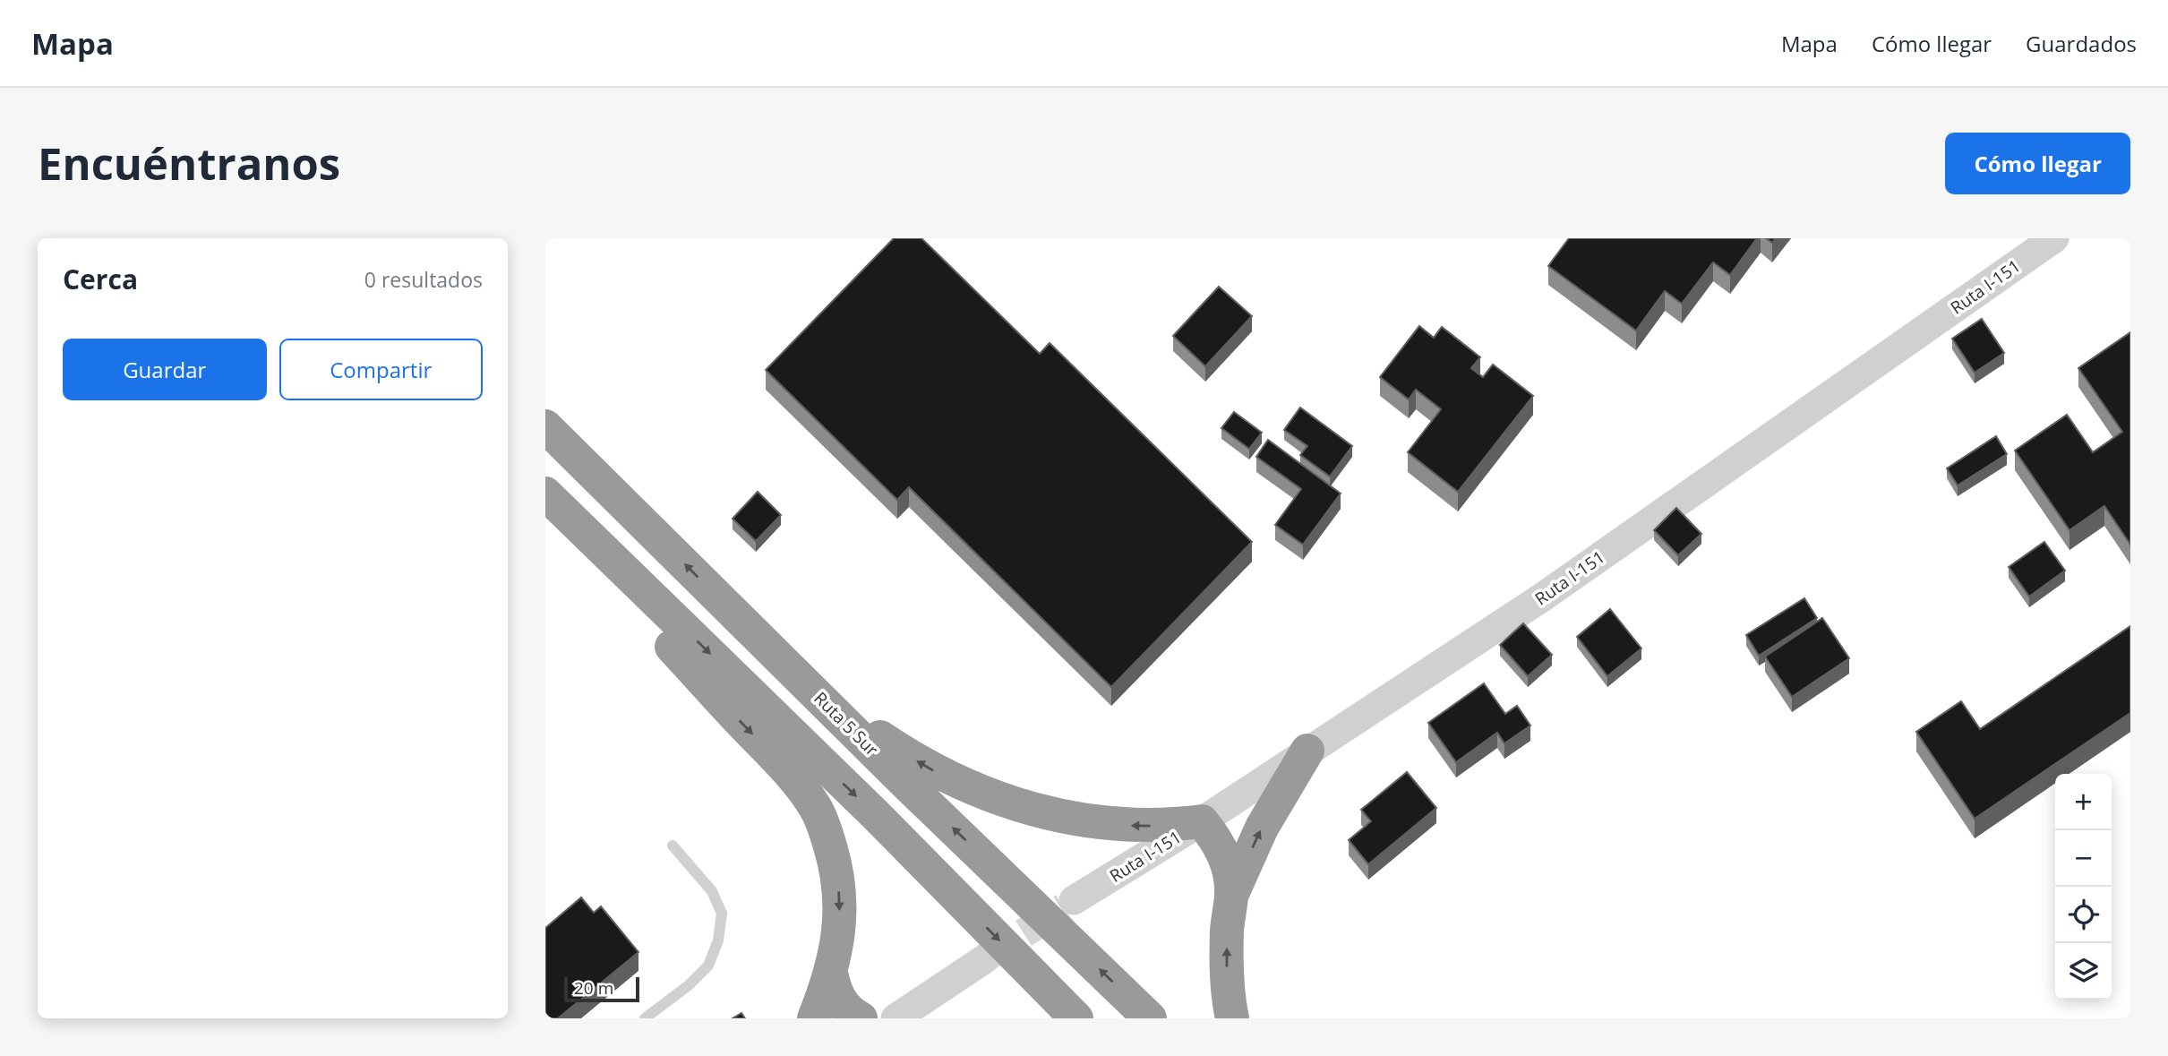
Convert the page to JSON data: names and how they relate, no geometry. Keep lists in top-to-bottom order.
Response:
{
  "streets": {
    "highway": ["Ruta 5 Sur"],
    "street": ["Ruta I-151"]
  },
  "scale_bar": "20 m",
  "page": {
    "header": "Mapa",
    "nav": ["Mapa", "Cómo llegar", "Guardados"],
    "buttons": [
      "Cómo llegar",
      ["Guardar", "Compartir"]
    ],
    "title": "Encuéntranos",
    "heading": ["Cerca", "0 resultados"],
    "map_buttons": ["+", "−"],
    "scale": "20 m"
  }
}
